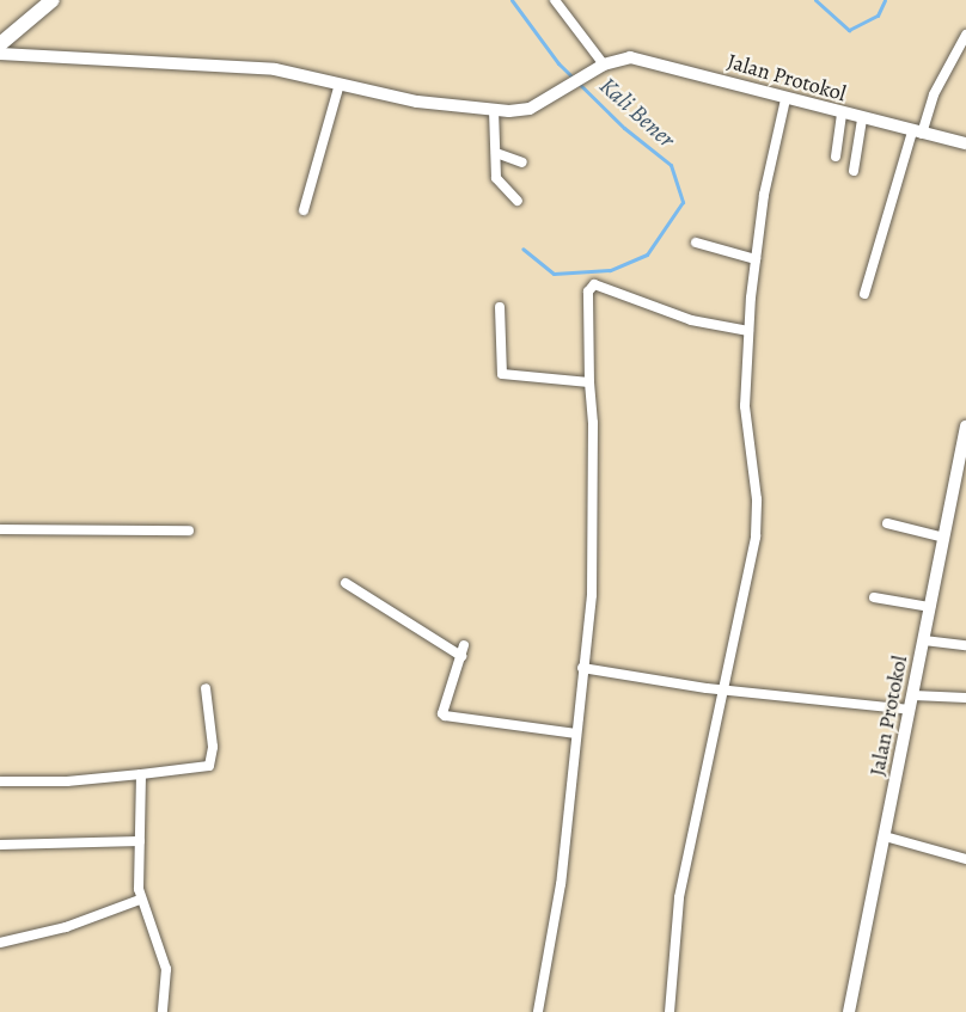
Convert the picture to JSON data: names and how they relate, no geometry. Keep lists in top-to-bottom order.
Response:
{
  "streets": {
    "street": ["Jalan Protokol"]
  },
  "water": ["Kali Bener"]
}
